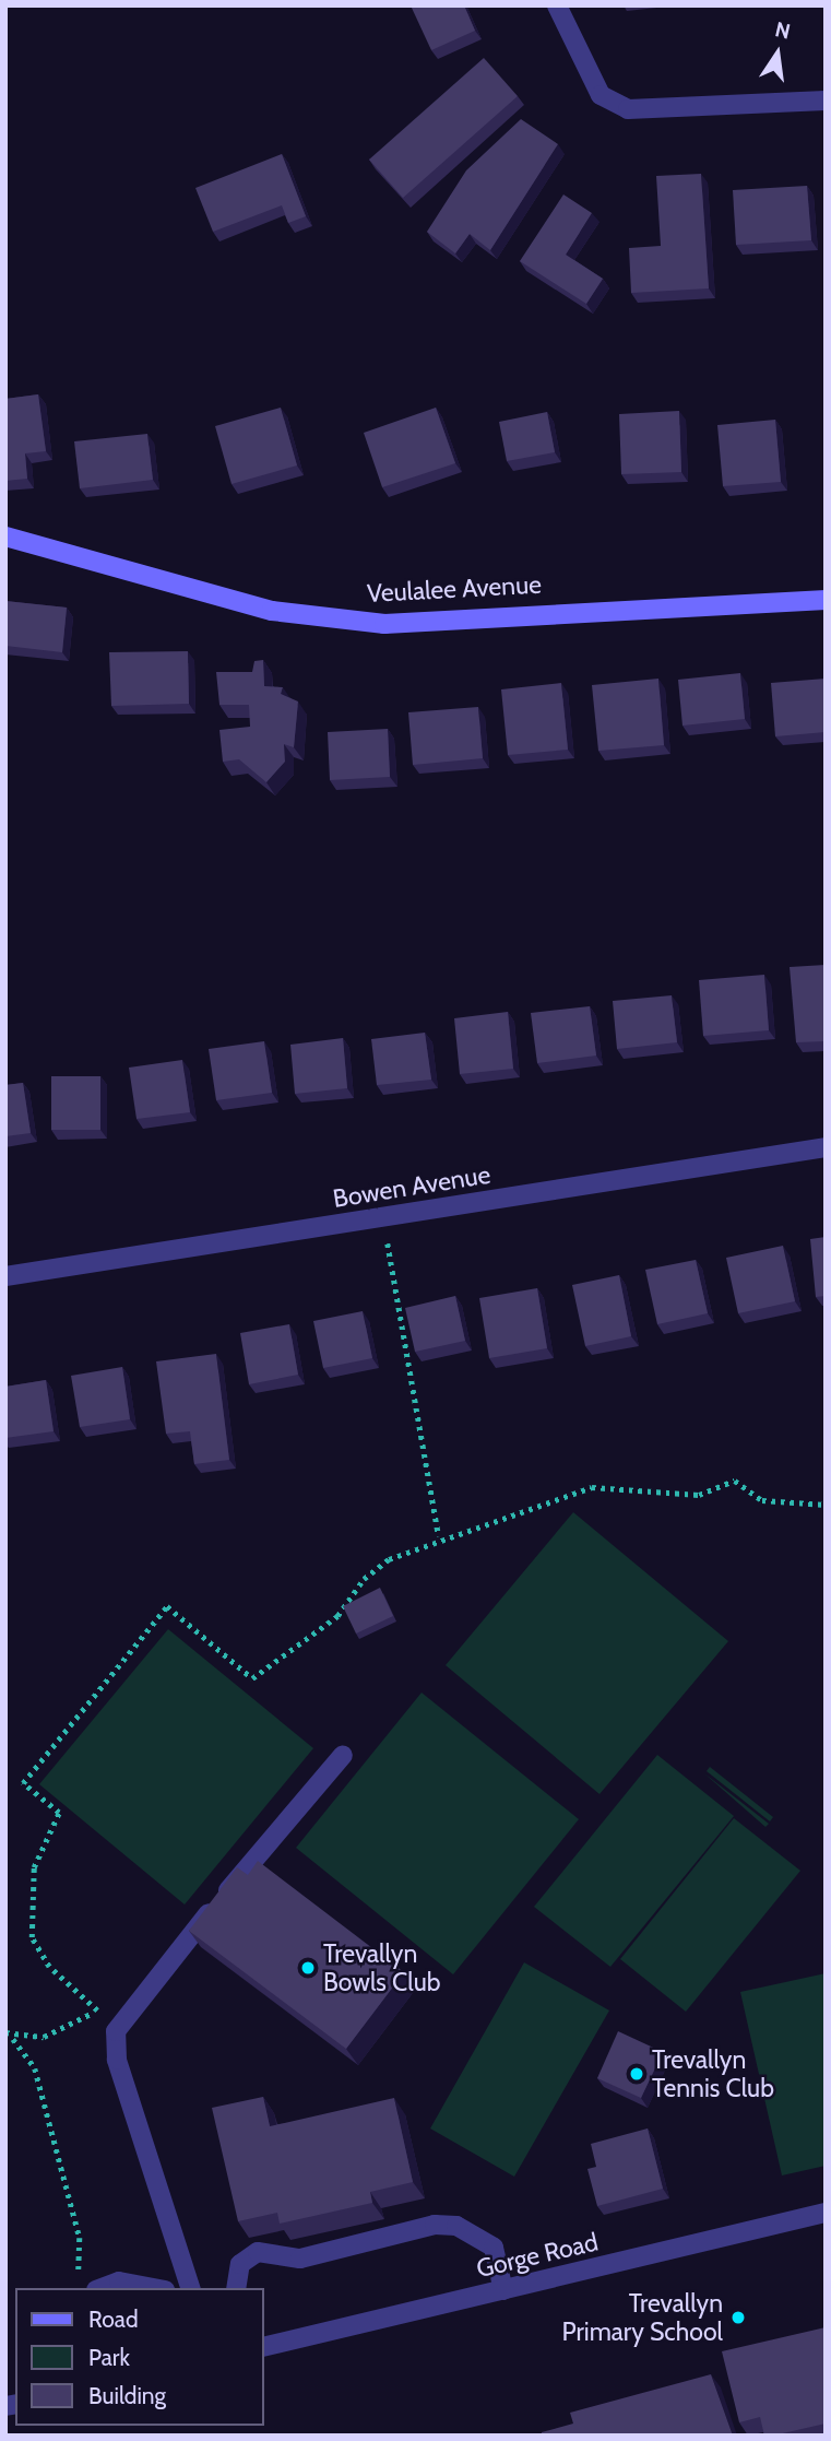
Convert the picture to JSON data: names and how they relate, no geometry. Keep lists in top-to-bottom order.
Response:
{
  "streets": {
    "street": ["Veulalee Avenue", "Bowen Avenue", "Gorge Road"]
  },
  "places": ["Trevallyn Bowls Club", "Trevallyn Tennis Club", "Trevallyn Primary School"],
  "legend": ["Road", "Park", "Building"],
  "north": "top"
}
